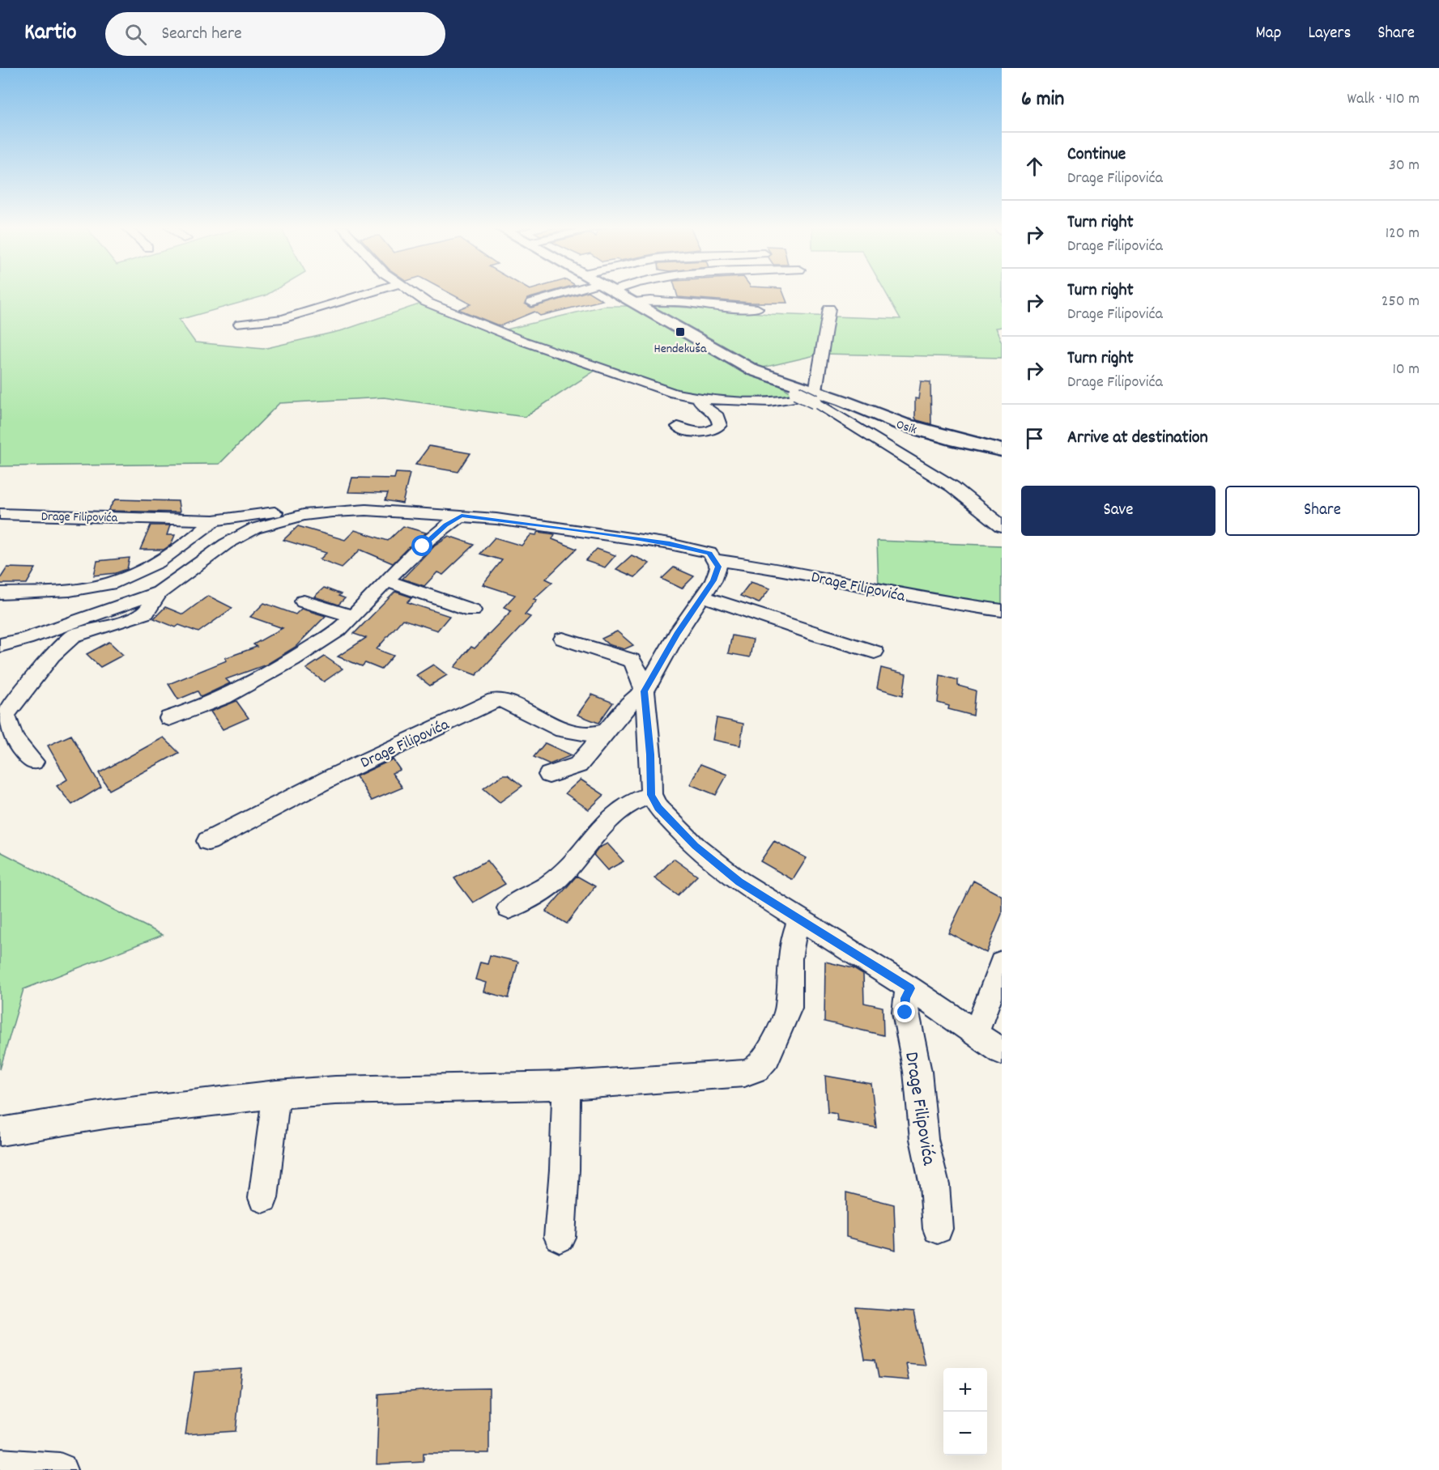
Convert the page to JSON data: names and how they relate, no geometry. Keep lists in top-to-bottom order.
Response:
{
  "streets": {
    "main road": ["Osik"],
    "street": ["Drage Filipovića"]
  },
  "places": {
    "transit": ["Hendekuša"]
  },
  "page": {
    "header": "Kartio",
    "search": "Search here",
    "nav": ["Map", "Layers", "Share"],
    "heading": ["6 min", "Walk · 410 m"],
    "list": [
      ["Continue", "Drage Filipovića", "30 m"],
      ["Turn right", "Drage Filipovića", "120 m"],
      ["Turn right", "Drage Filipovića", "250 m"],
      ["Turn right", "Drage Filipovića", "10 m"],
      "Arrive at destination"
    ],
    "buttons": ["Save", "Share"],
    "map_buttons": ["+", "−"]
  }
}
